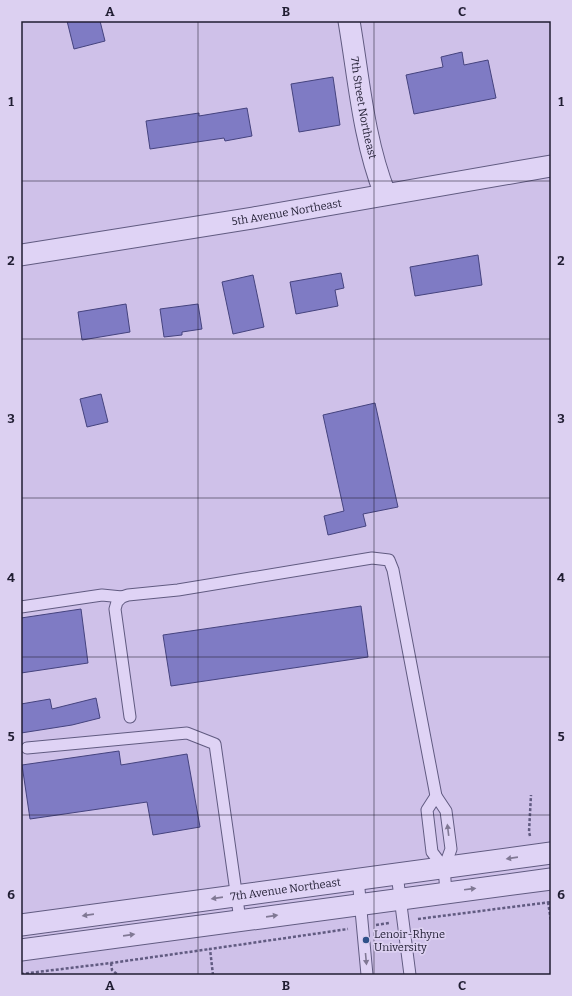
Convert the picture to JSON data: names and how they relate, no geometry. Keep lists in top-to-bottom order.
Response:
{
  "streets": {
    "street": ["7th Street Northeast", "5th Avenue Northeast", "7th Avenue Northeast"]
  },
  "crossings": [
    ["7th Street Northeast", "5th Avenue Northeast"]
  ],
  "places": ["Lenoir-Rhyne University"],
  "grid": {
    "columns": ["A", "B", "C"],
    "rows": [
      "1",
      "2",
      "3",
      "4",
      "5",
      "6"
    ]
  }
}
